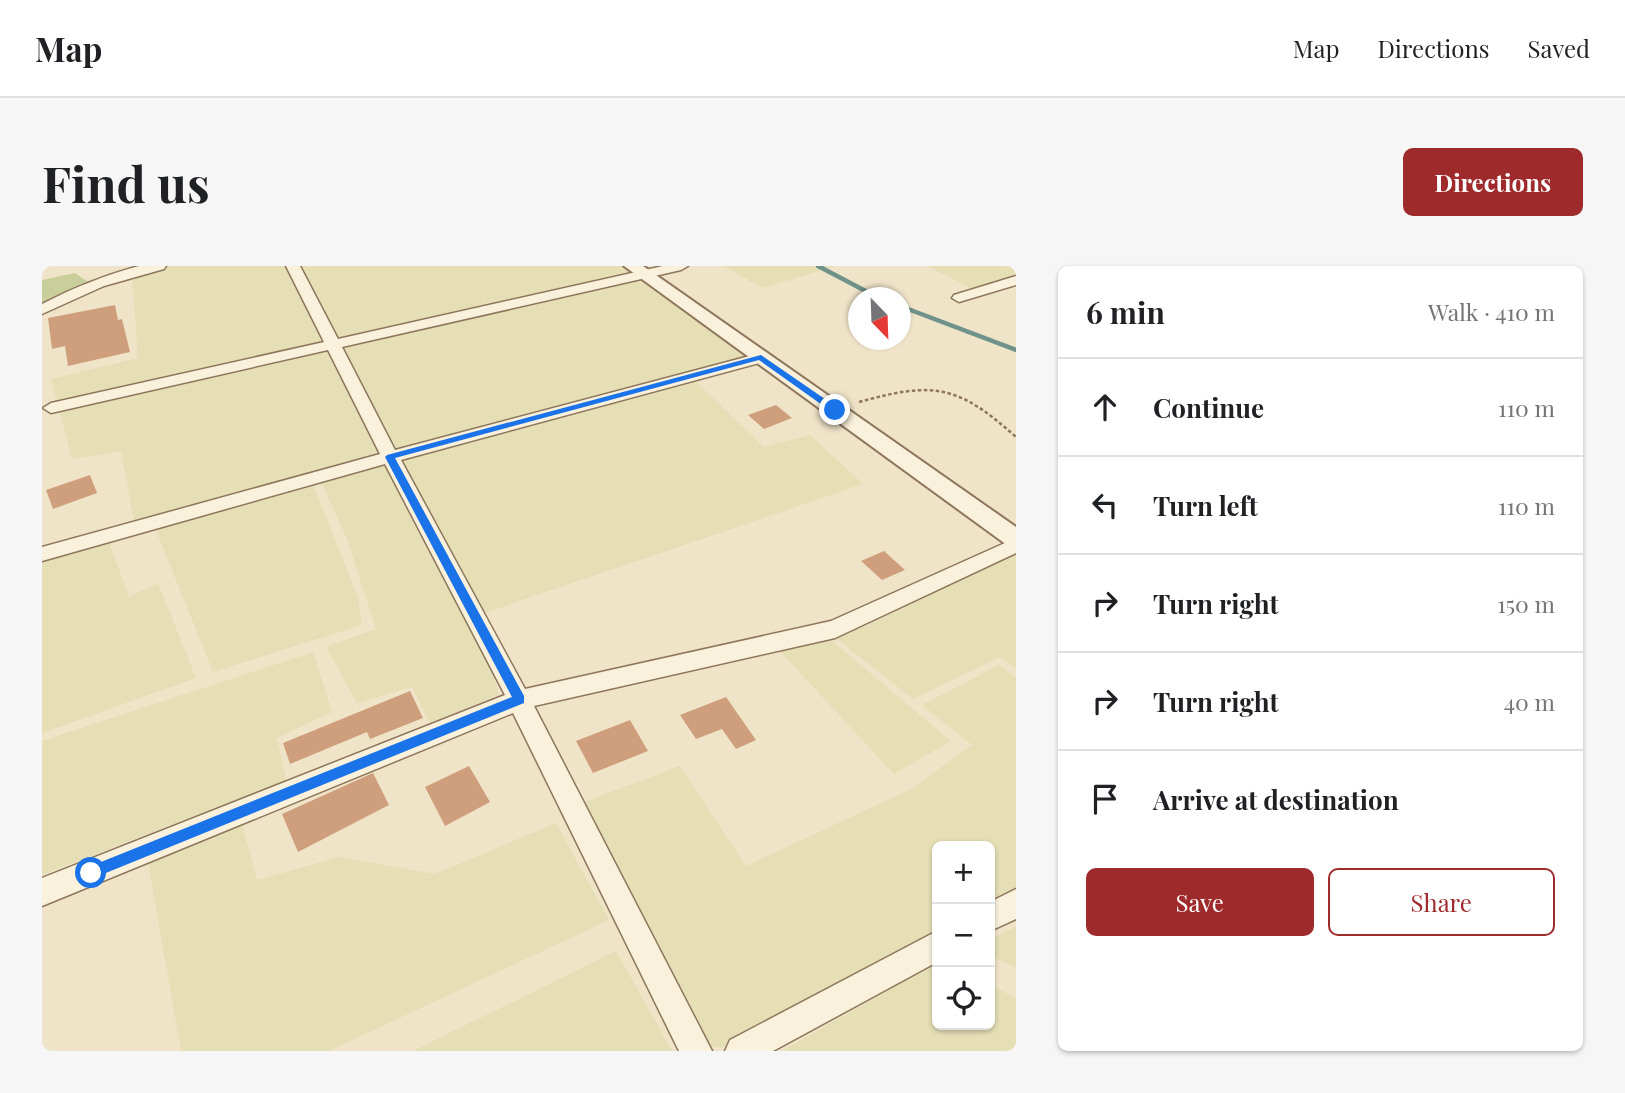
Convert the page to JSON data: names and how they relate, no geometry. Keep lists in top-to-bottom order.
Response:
{
  "north": "bottom right",
  "page": {
    "header": "Map",
    "nav": ["Map", "Directions", "Saved"],
    "buttons": [
      "Directions",
      ["Save", "Share"]
    ],
    "title": "Find us",
    "heading": ["6 min", "Walk · 410 m"],
    "list": [
      ["Continue", "110 m"],
      ["Turn left", "110 m"],
      ["Turn right", "150 m"],
      ["Turn right", "40 m"],
      "Arrive at destination"
    ],
    "map_buttons": ["+", "−"]
  }
}
